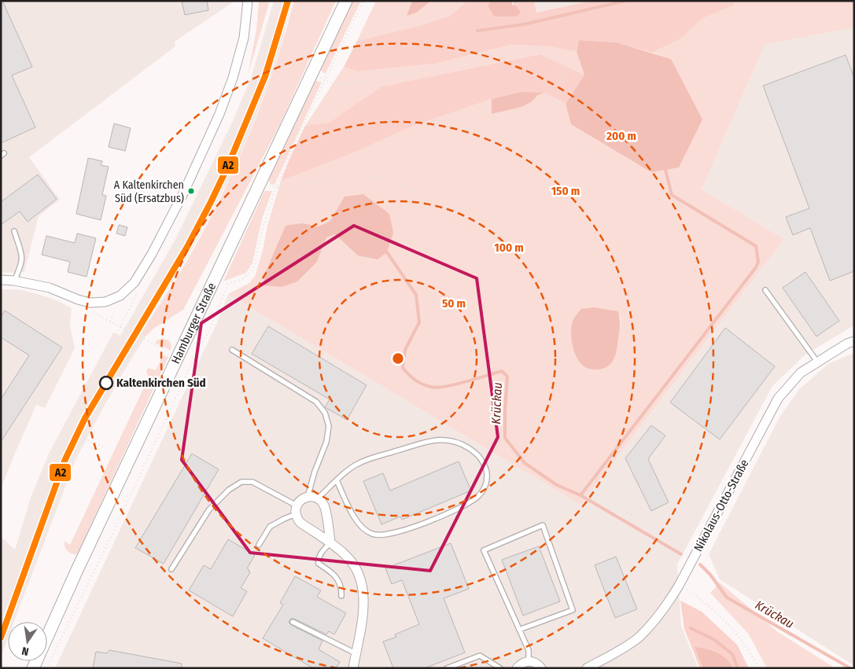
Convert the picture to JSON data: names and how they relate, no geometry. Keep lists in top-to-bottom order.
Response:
{
  "streets": {
    "main road": ["Hamburger Straße"],
    "street": ["Nikolaus-Otto-Straße"]
  },
  "water": ["Krückau"],
  "places": ["A Kaltenkirchen Süd (Ersatzbus)", "Kaltenkirchen Süd"],
  "lines": ["transit line A2"],
  "north": "bottom",
  "rings": [
    "200 m",
    "150 m",
    "100 m",
    "50 m"
  ]
}
